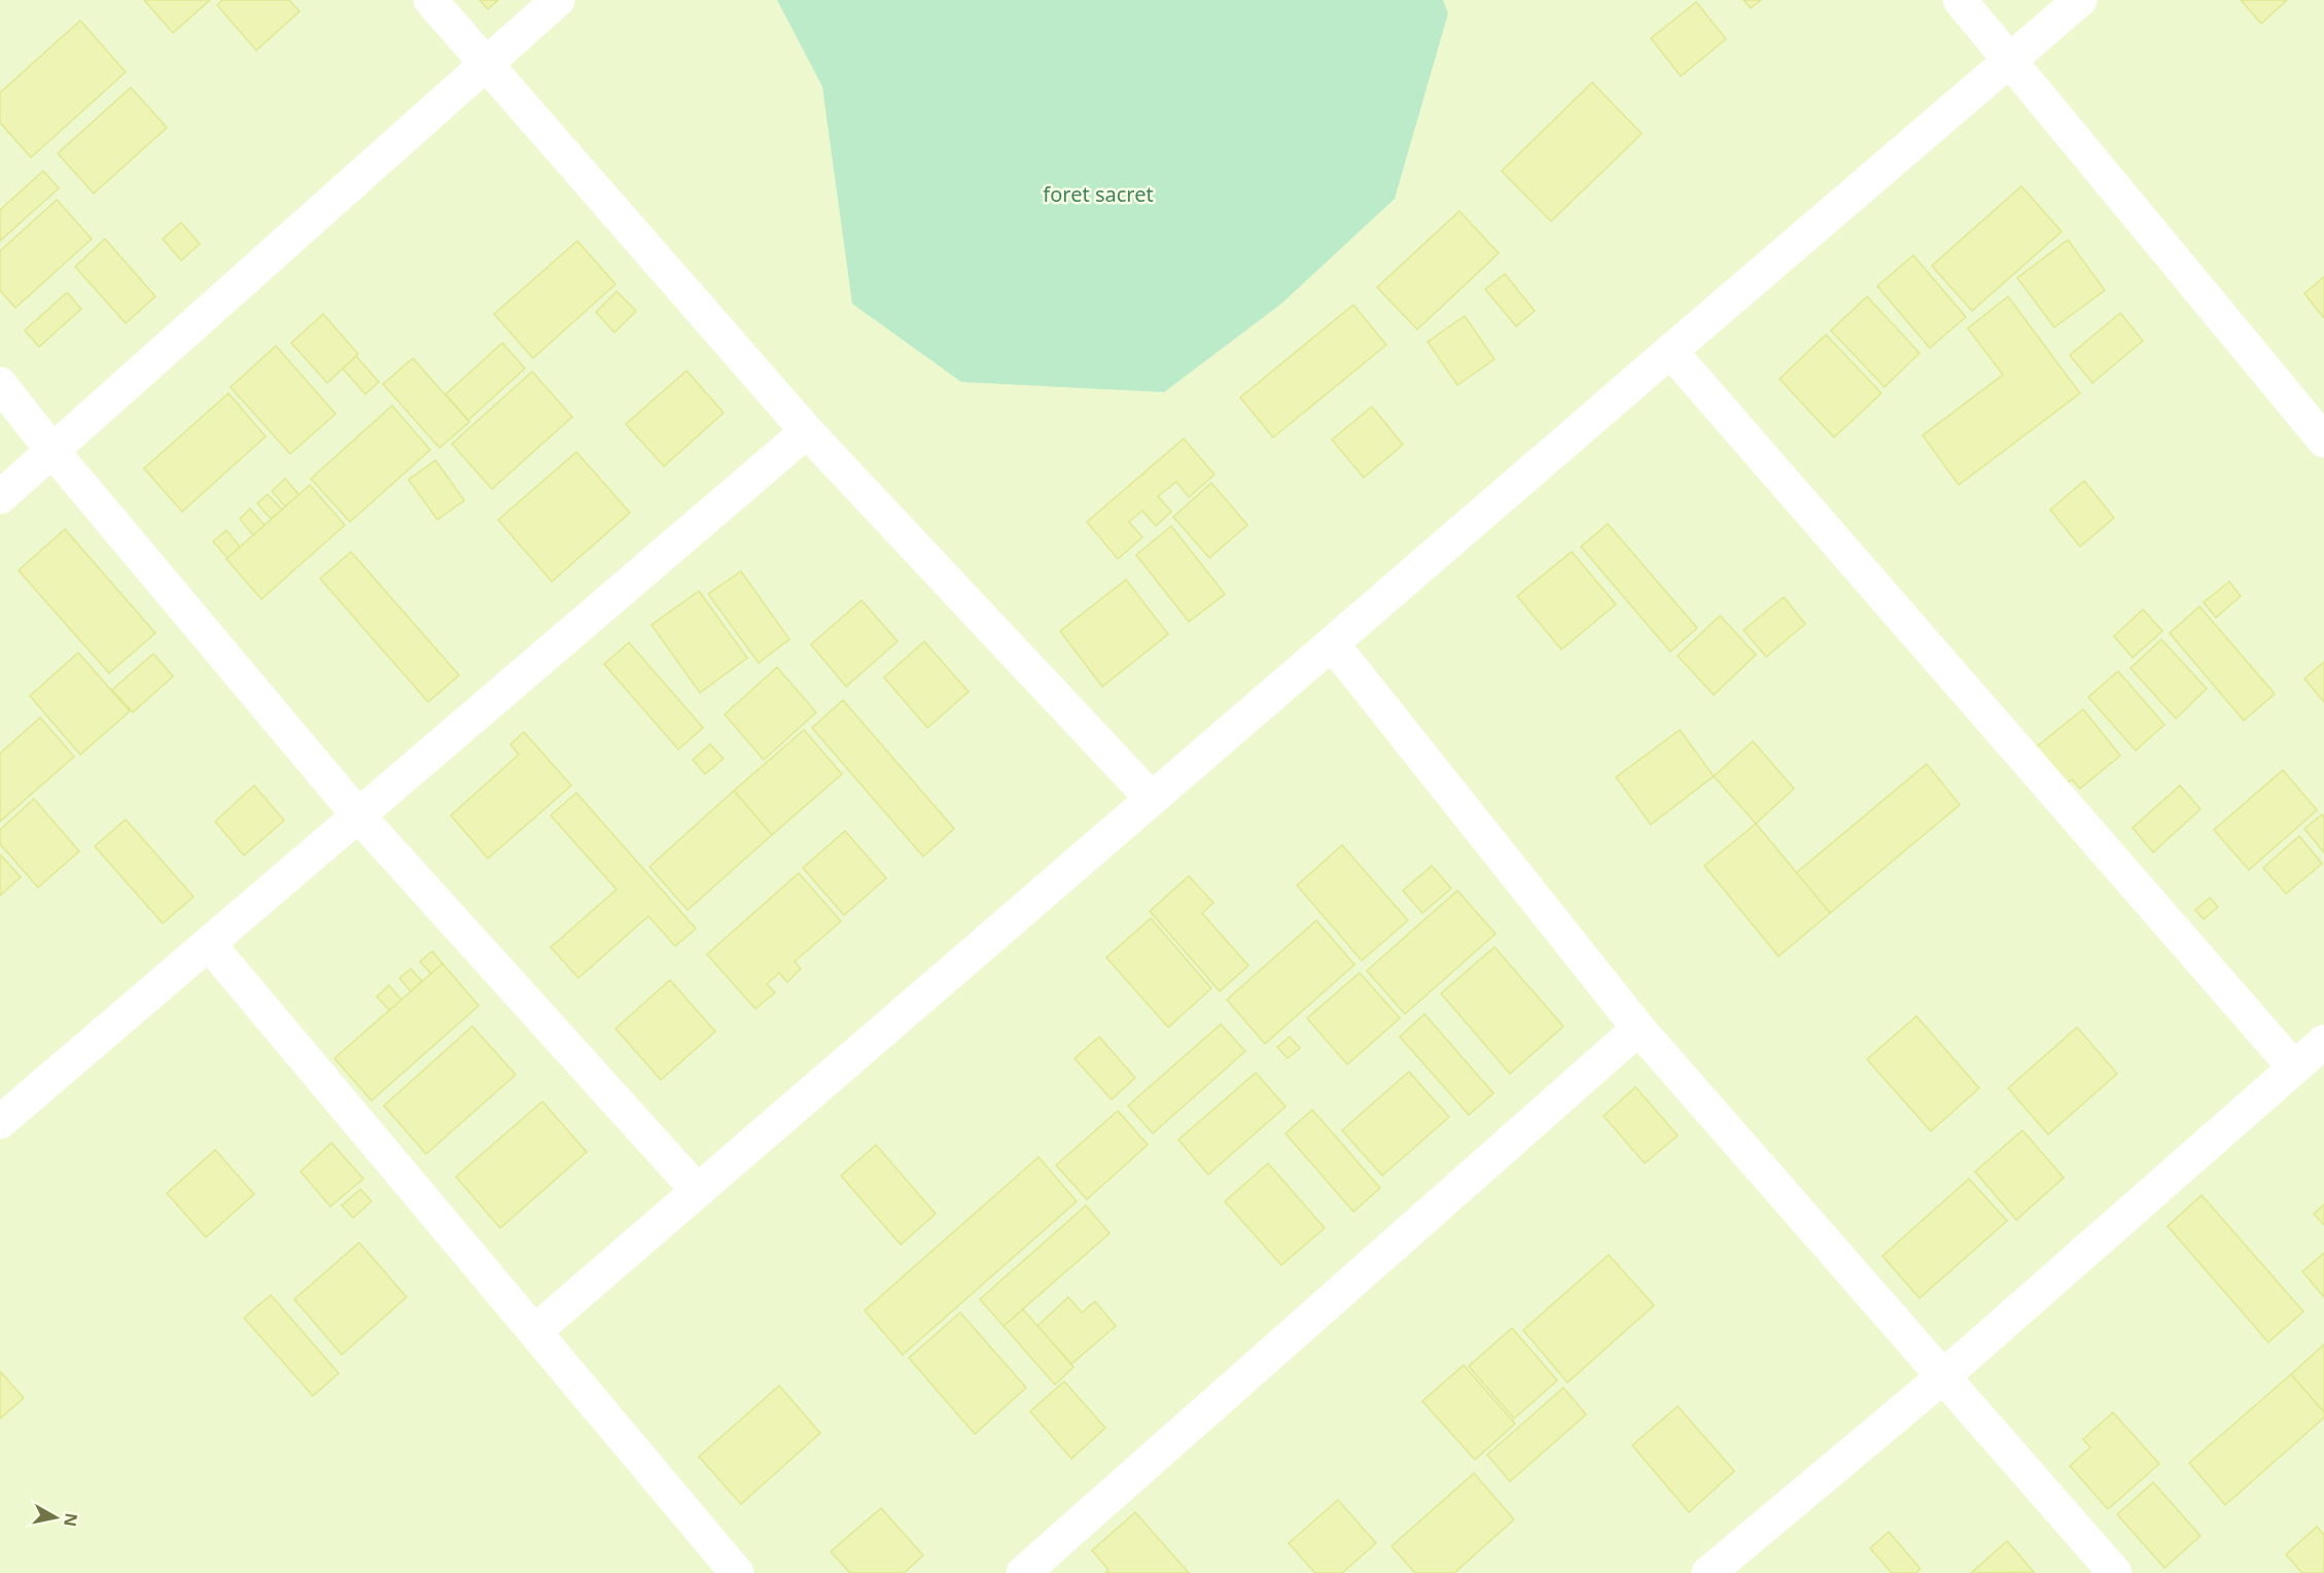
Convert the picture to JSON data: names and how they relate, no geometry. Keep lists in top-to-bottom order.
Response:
{
  "parks": ["foret sacret"],
  "north": "right"
}
